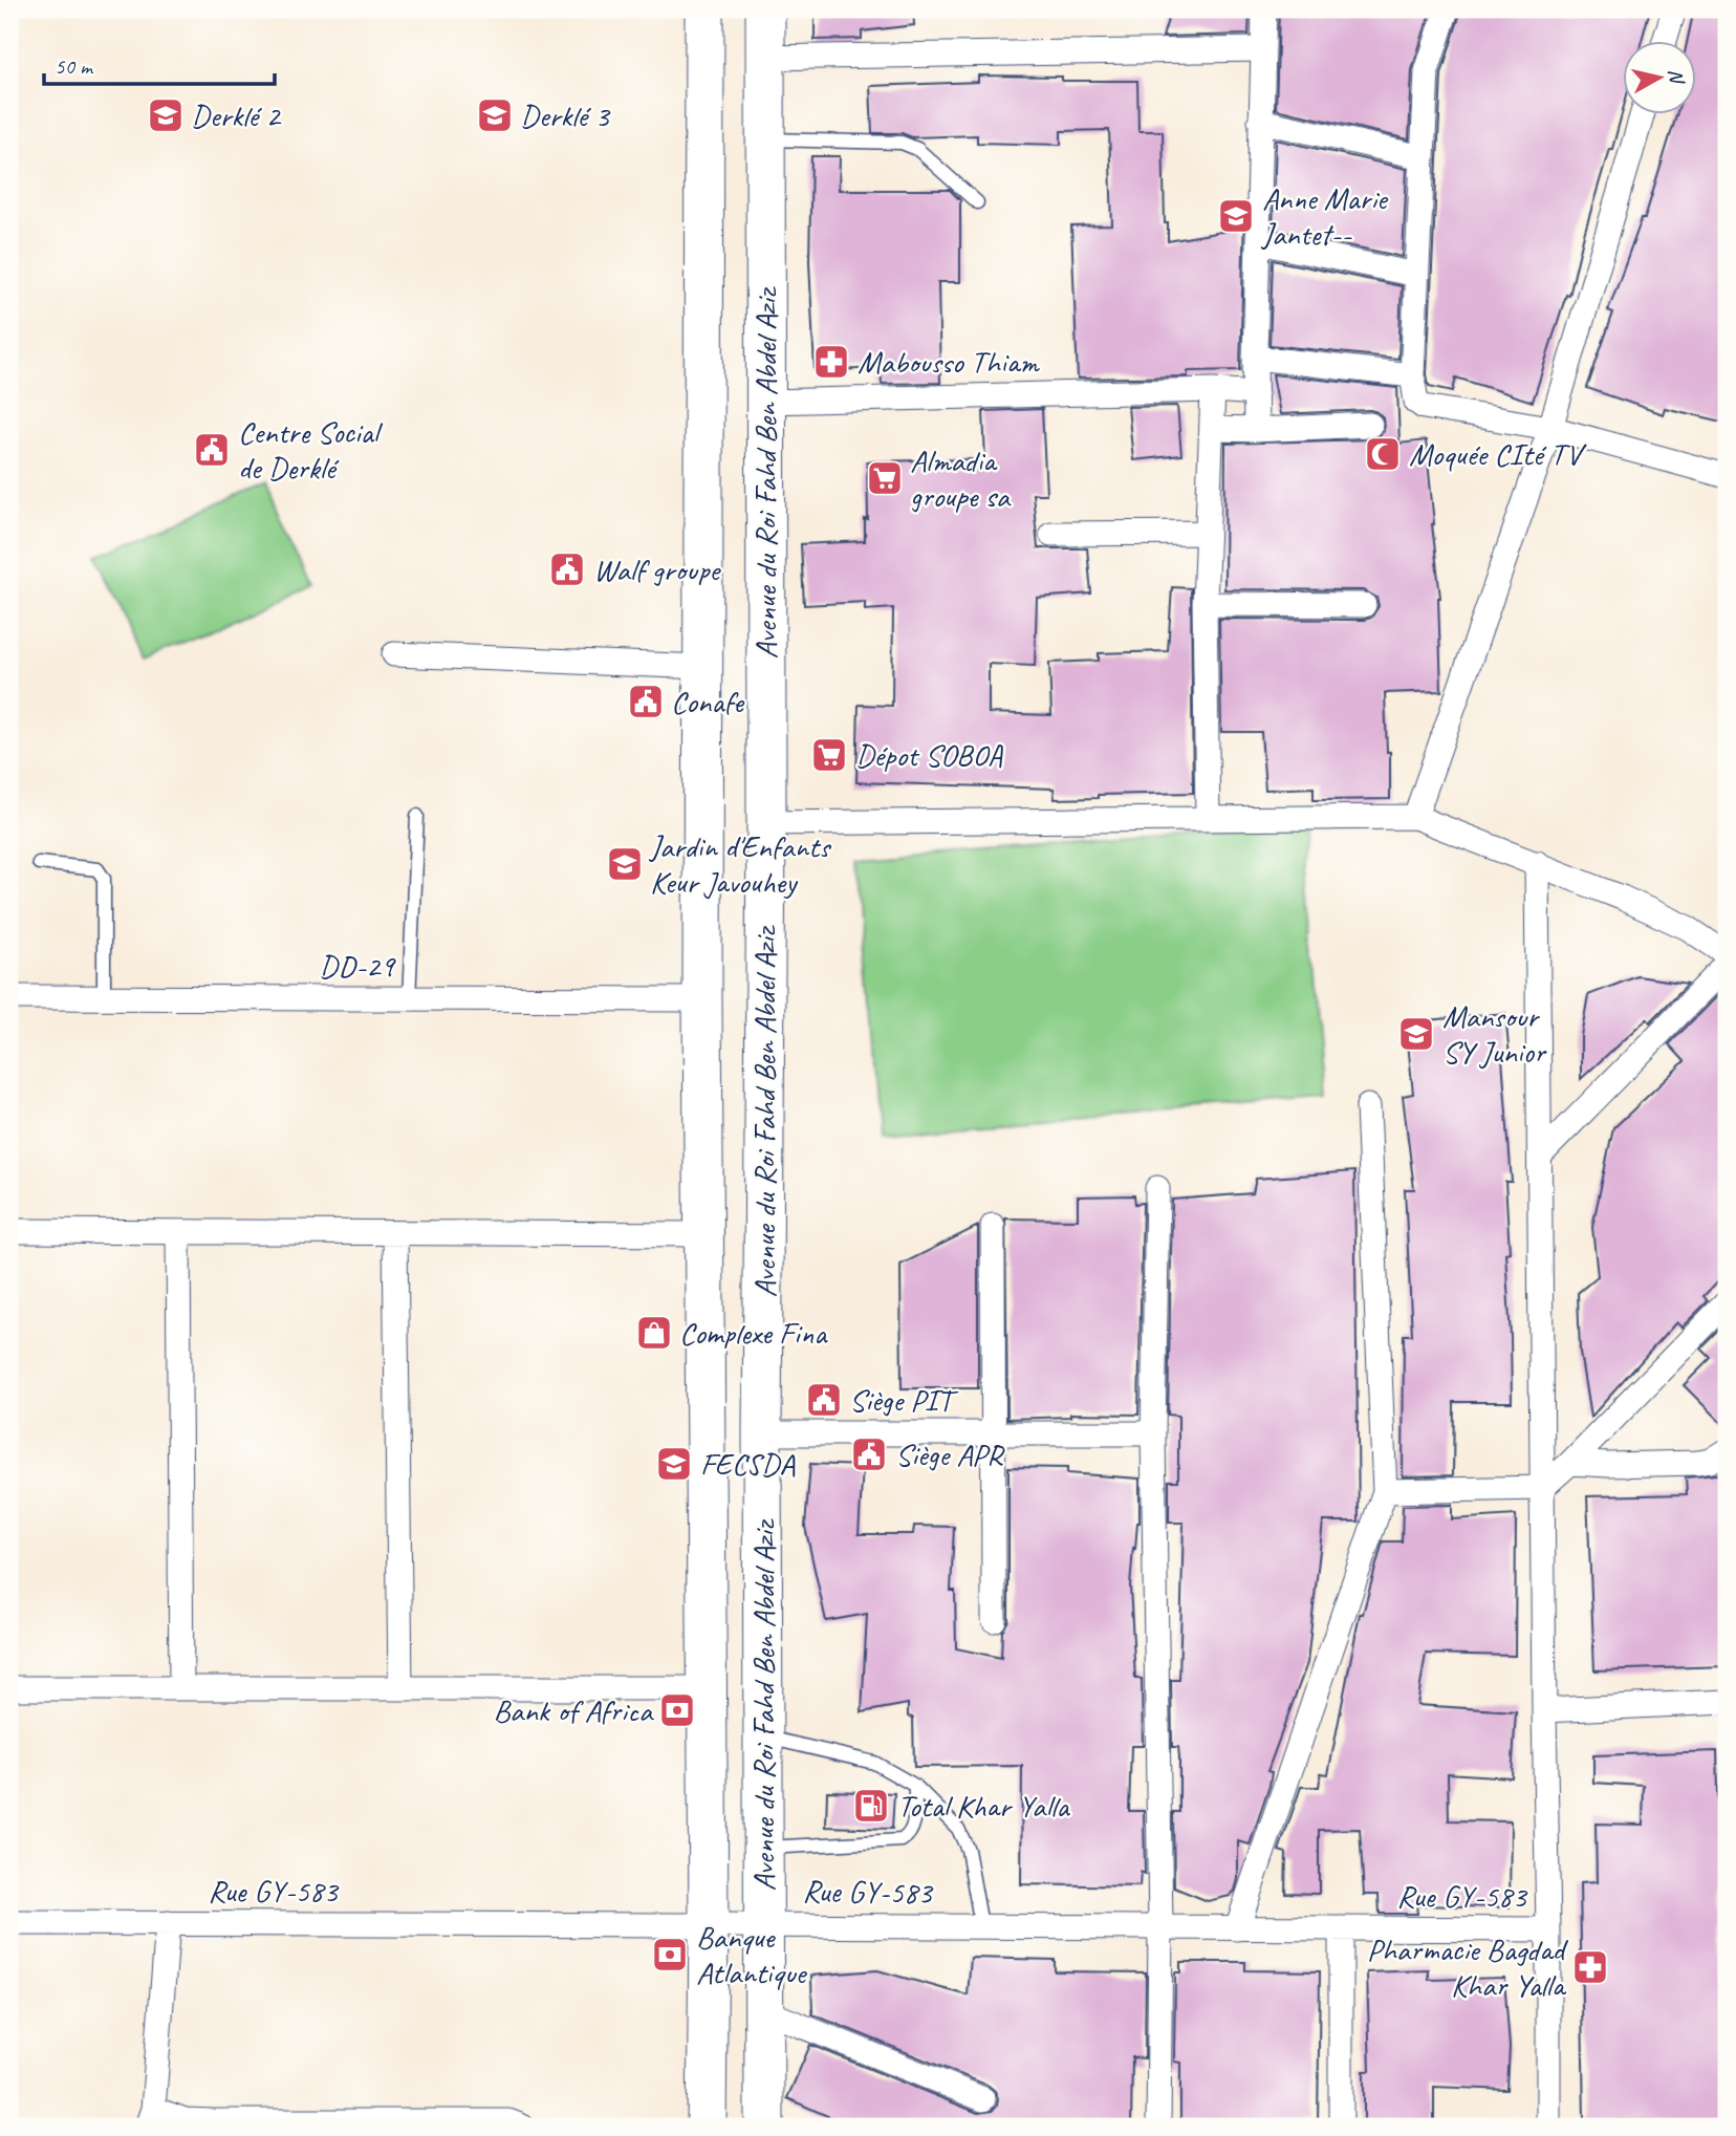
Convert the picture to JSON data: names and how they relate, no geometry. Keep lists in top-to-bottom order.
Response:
{
  "streets": {
    "main road": ["Avenue du Roi Fahd Ben Abdel Aziz"],
    "street": ["DD-29", "Rue GY-583"]
  },
  "crossings": [
    ["Avenue du Roi Fahd Ben Abdel Aziz", "DD-29"],
    ["Avenue du Roi Fahd Ben Abdel Aziz", "Rue GY-583"]
  ],
  "places": {
    "school or university": [
      "Derklé 2",
      "Derklé 3",
      "Anne Marie Jantet--",
      "Jardin d'Enfants Keur Javouhey",
      "Mansour SY Junior",
      "FECSDA"
    ],
    "pharmacy": ["Mabousso Thiam", "Pharmacie Bagdad Khar Yalla"],
    "public building": [
      "Centre Social de Derklé",
      "Walf groupe",
      "Conafe",
      "Siège PIT",
      "Siège APR"
    ],
    "mosque": ["Moquée CIté TV"],
    "supermarket": ["Almadia groupe sa", "Dépot SOBOA"],
    "shop": ["Complexe Fina"],
    "bank": ["Bank of Africa", "Banque Atlantique"],
    "fuel station": ["Total Khar Yalla"]
  },
  "scale_bar": "50 m",
  "north": "right"
}
